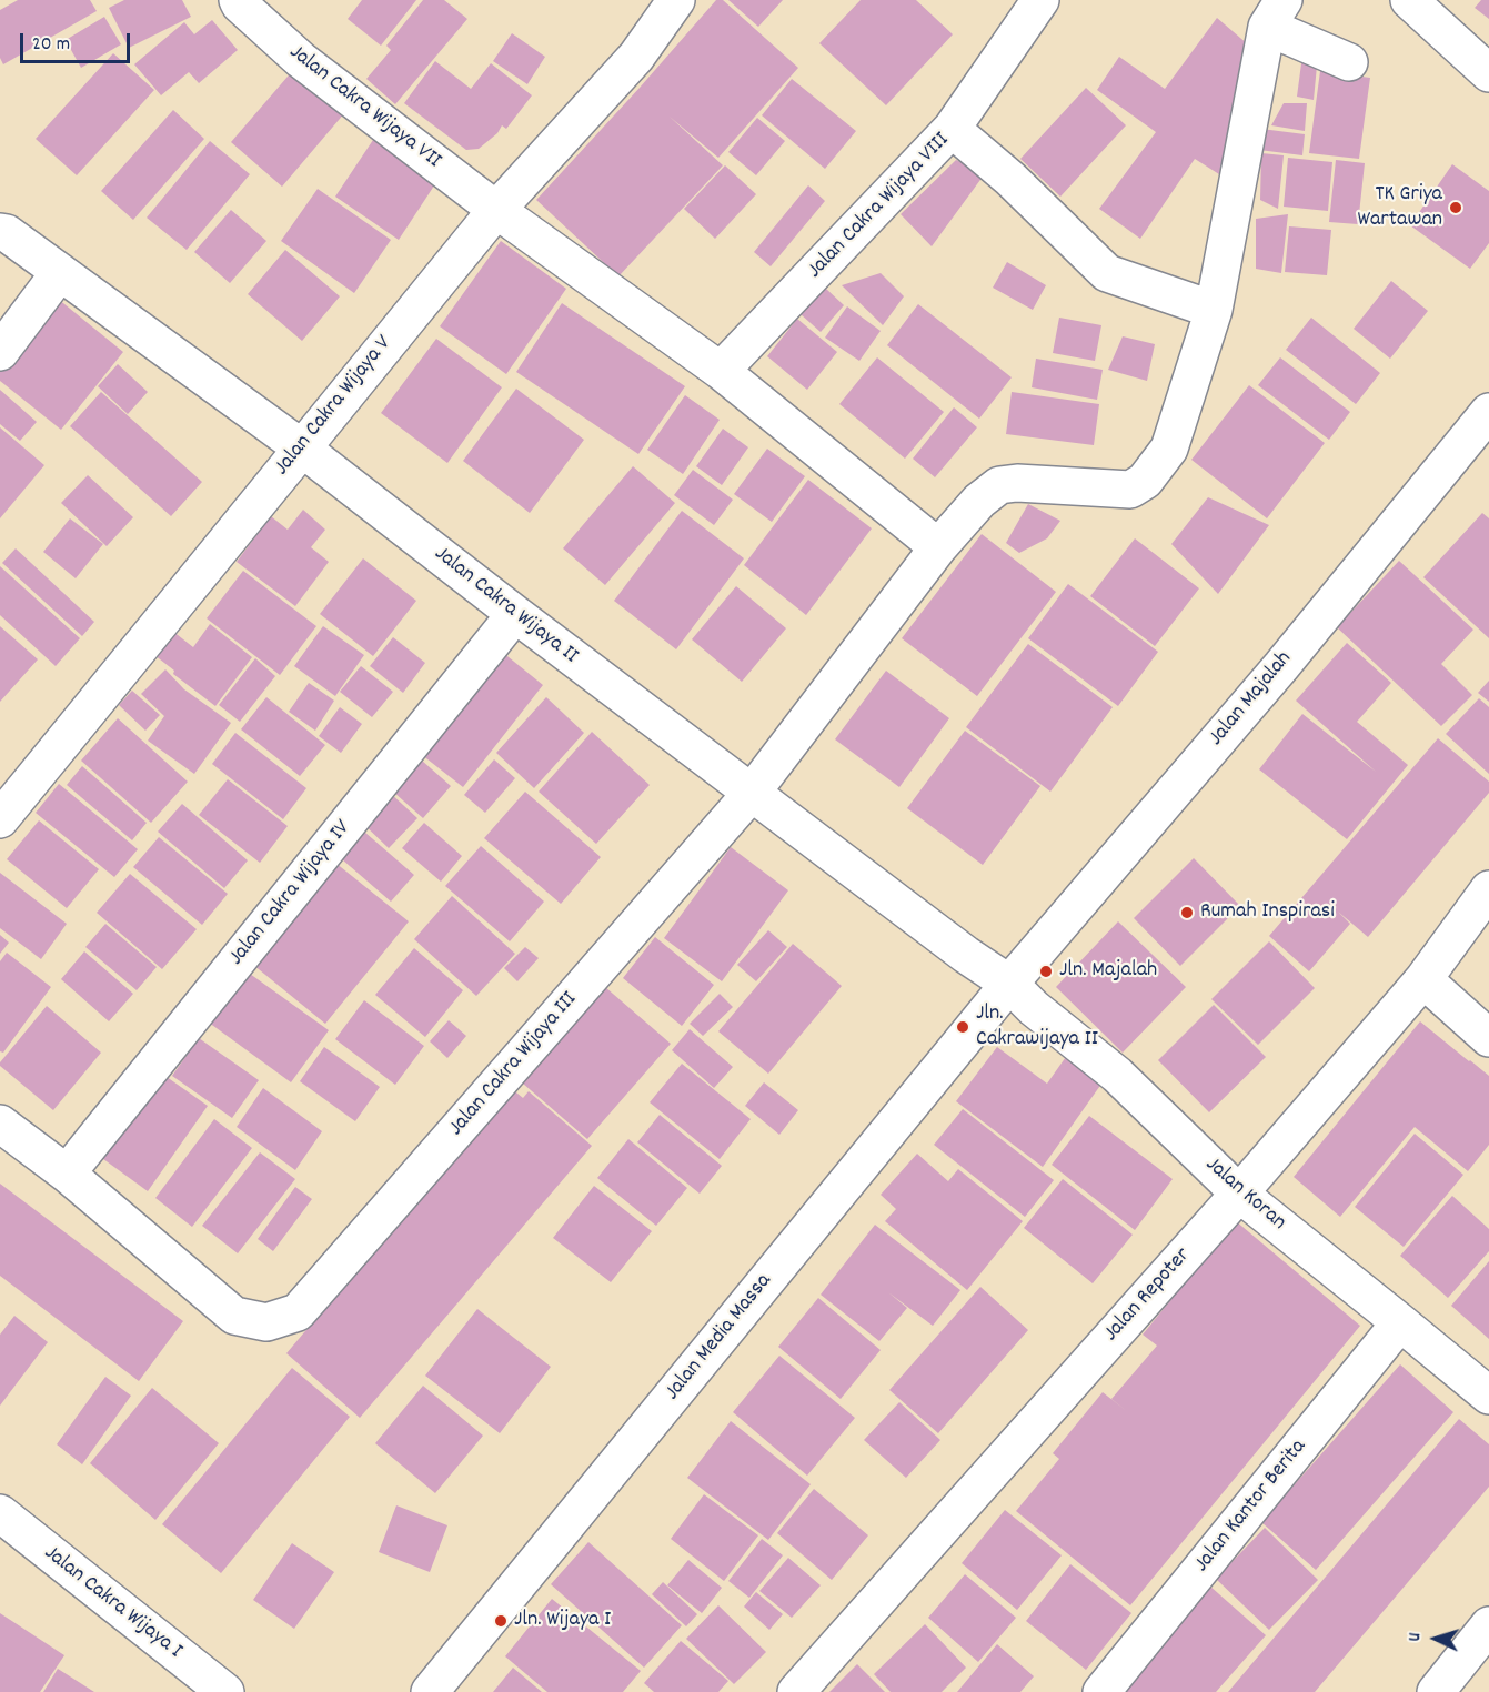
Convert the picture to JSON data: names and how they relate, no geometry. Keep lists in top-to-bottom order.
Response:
{
  "streets": {
    "street": [
      "Jalan Cakra Wijaya VII",
      "Jalan Cakra Wijaya VIII",
      "Jalan Cakra Wijaya V",
      "Jalan Cakra Wijaya II",
      "Jalan Majalah",
      "Jalan Cakra Wijaya IV",
      "Jalan Cakra Wijaya III",
      "Jalan Koran",
      "Jalan Repoter",
      "Jalan Media Massa",
      "Jalan Kantor Berita",
      "Jalan Cakra Wijaya I"
    ]
  },
  "crossings": [
    ["Jalan Cakra Wijaya VII", "Jalan Cakra Wijaya V"],
    ["Jalan Cakra Wijaya V", "Jalan Cakra Wijaya II"],
    ["Jalan Cakra Wijaya II", "Jalan Majalah"],
    ["Jalan Cakra Wijaya II", "Jalan Cakra Wijaya IV"],
    ["Jalan Cakra Wijaya II", "Jalan Cakra Wijaya III"],
    ["Jalan Cakra Wijaya II", "Jalan Koran"],
    ["Jalan Cakra Wijaya II", "Jalan Media Massa"],
    ["Jalan Majalah", "Jalan Koran"],
    ["Jalan Majalah", "Jalan Media Massa"],
    ["Jalan Cakra Wijaya IV", "Jalan Cakra Wijaya III"],
    ["Jalan Koran", "Jalan Repoter"],
    ["Jalan Koran", "Jalan Media Massa"],
    ["Jalan Koran", "Jalan Kantor Berita"]
  ],
  "places": [
    "TK Griya Wartawan",
    "Rumah Inspirasi",
    "Jln. Majalah",
    "Jln. Cakrawijaya II",
    "Jln. Wijaya I"
  ],
  "scale_bar": "20 m",
  "north": "left"
}
